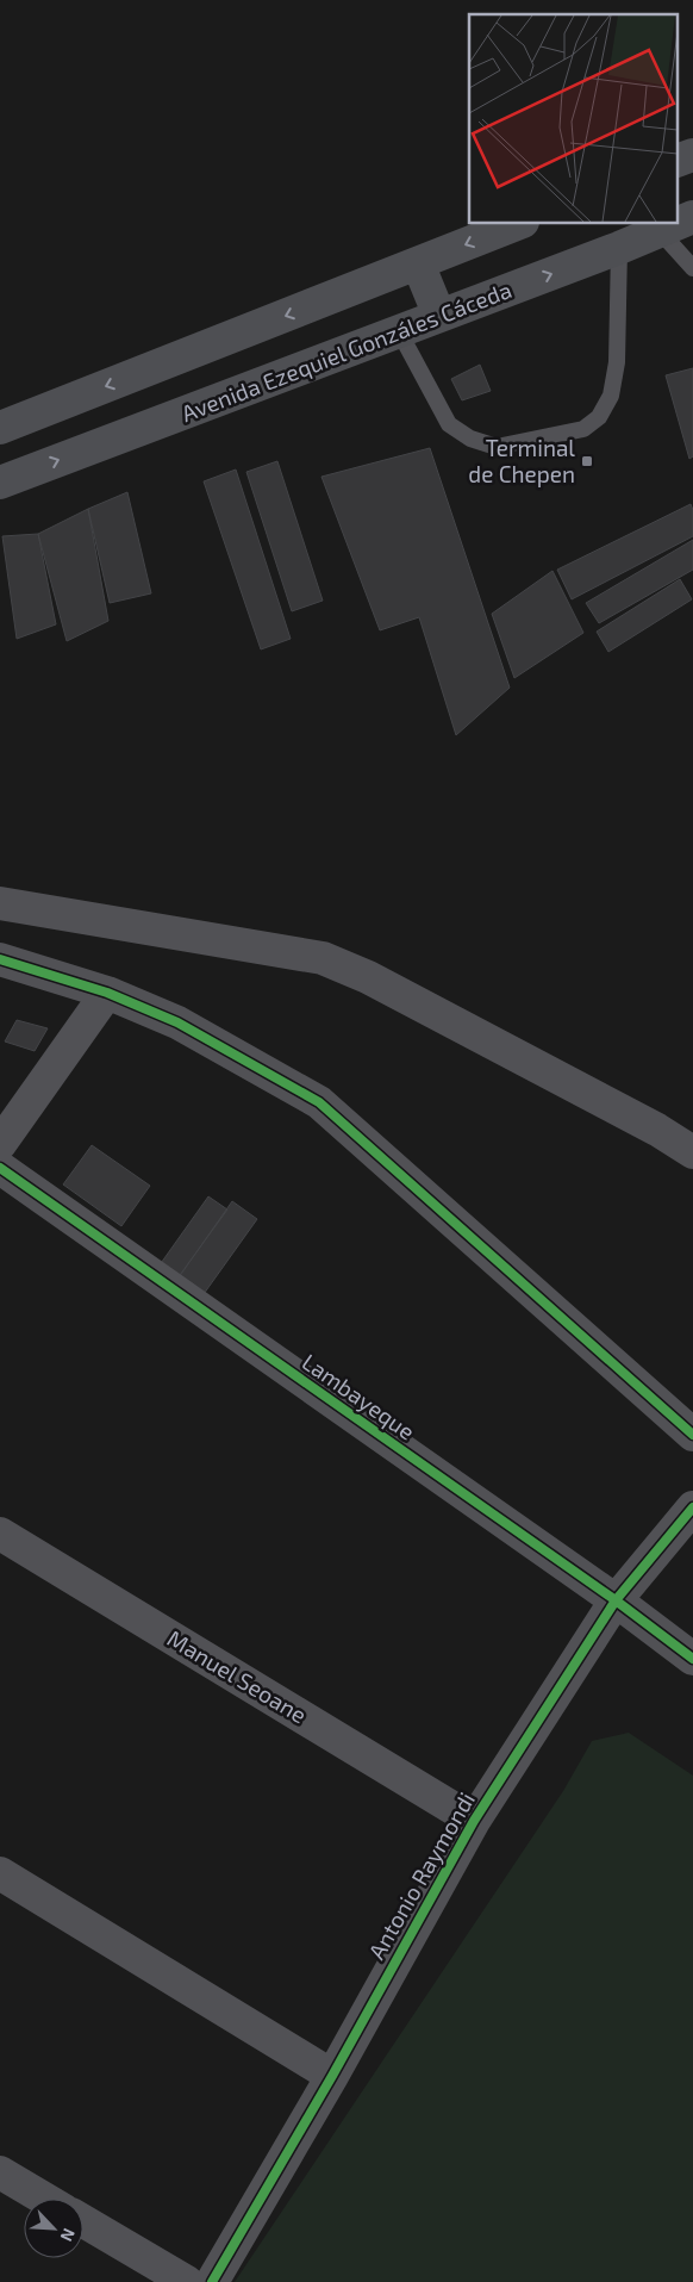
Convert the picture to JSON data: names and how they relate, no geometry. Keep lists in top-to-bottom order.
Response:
{
  "streets": {
    "main road": ["Avenida Ezequiel Gonzáles Cáceda"],
    "street": ["Lambayeque", "Manuel Seoane", "Antonio Raymondi"]
  },
  "crossings": [
    ["Lambayeque", "Antonio Raymondi"],
    ["Manuel Seoane", "Antonio Raymondi"]
  ],
  "places": {
    "transit": ["Terminal de Chepen"]
  },
  "north": "bottom right"
}
